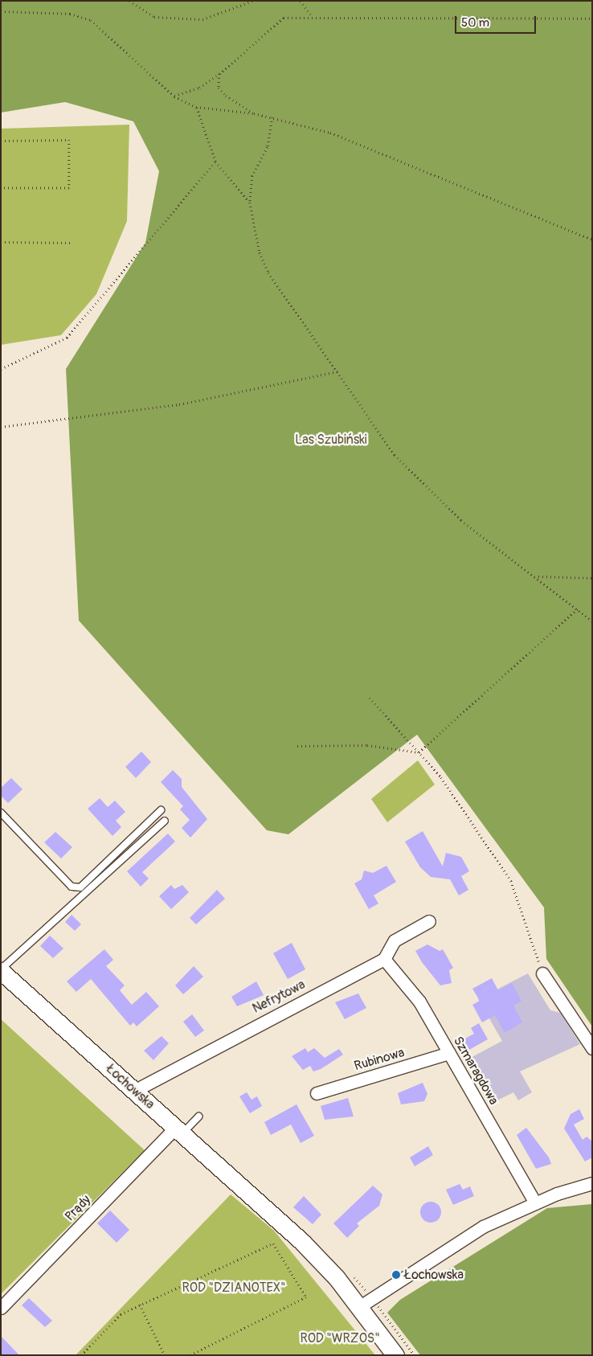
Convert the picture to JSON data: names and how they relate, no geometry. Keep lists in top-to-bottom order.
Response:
{
  "streets": {
    "main road": ["Łochowska"],
    "street": [
      "Nefrytowa",
      "Rubinowa",
      "Szmaragdowa",
      "Prądy"
    ]
  },
  "crossings": [
    ["Nefrytowa", "Szmaragdowa"],
    ["Nefrytowa", "Łochowska"],
    ["Rubinowa", "Szmaragdowa"],
    ["Łochowska", "Prądy"]
  ],
  "parks": ["Las Szubiński", "ROD \"DZIANOTEX\"", "ROD \"WRZOS\""],
  "places": ["Łochowska"],
  "scale_bar": "50 m"
}
